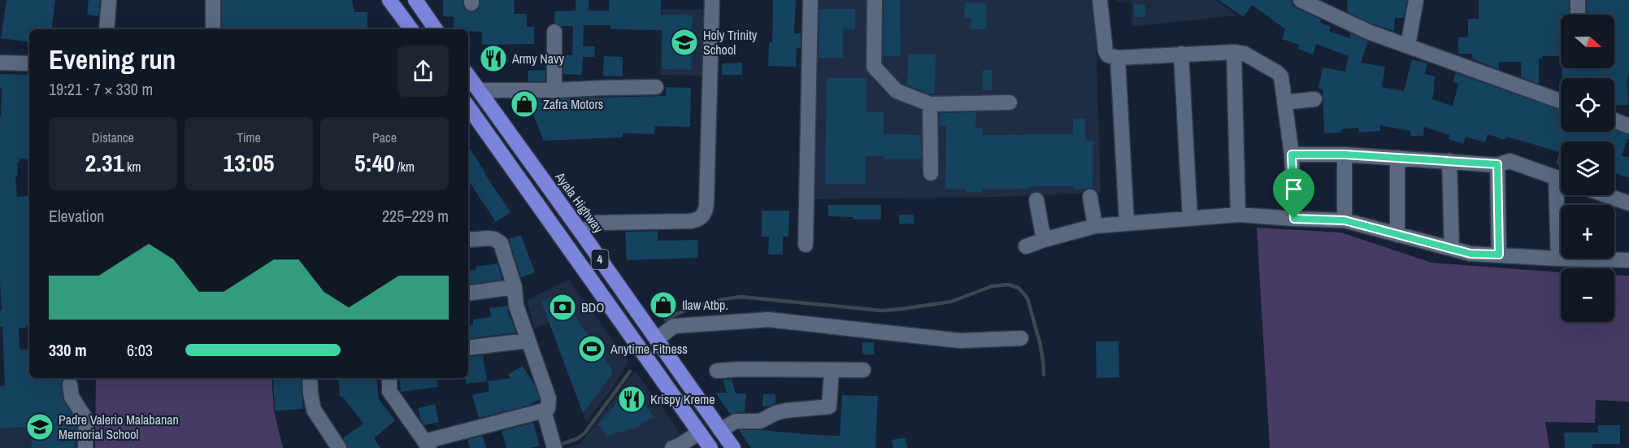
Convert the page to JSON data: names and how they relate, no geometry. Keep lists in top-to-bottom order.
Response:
{
  "streets": {
    "highway": ["Ayala Highway", "4"]
  },
  "places": {
    "school or university": ["Holy Trinity School", "Padre Valerio Malabanan Memorial School"],
    "restaurant": ["Army Navy", "Krispy Kreme"],
    "shop": ["Zafra Motors", "Ilaw Atbp."],
    "bank": ["BDO"],
    "sports": ["Anytime Fitness"]
  },
  "north": "right",
  "page": {
    "map_buttons": ["+", "−"],
    "heading": ["Evening run", "19:21 · 7 × 330 m"],
    "stats": [
      ["Distance", "2.31 km"],
      ["Time", "13:05"],
      ["Pace", "5:40 /km"]
    ],
    "chart": ["Elevation", "225–229 m"],
    "list": [
      {
        "name": "330 m",
        "note": "6:03"
      }
    ]
  }
}
